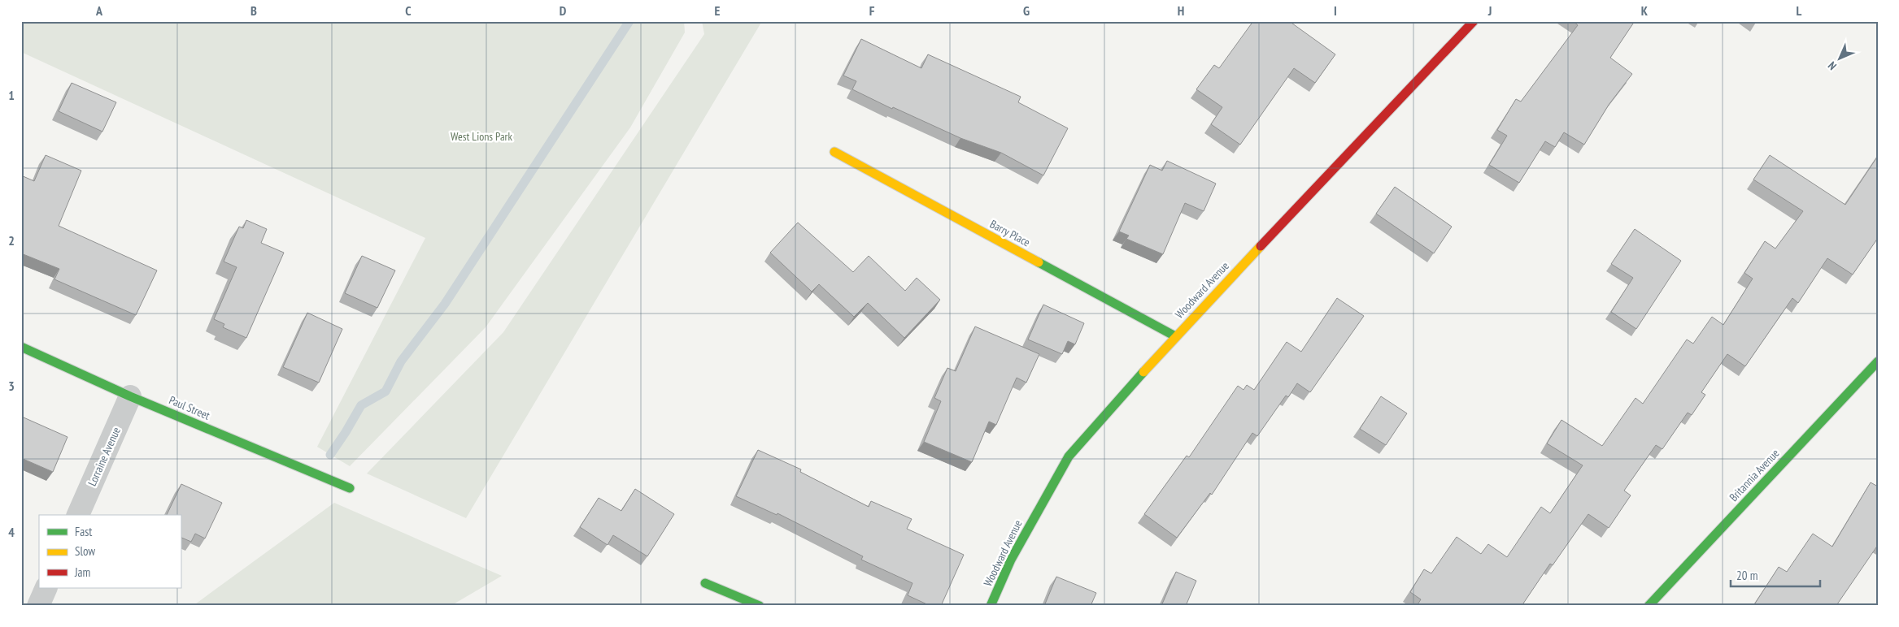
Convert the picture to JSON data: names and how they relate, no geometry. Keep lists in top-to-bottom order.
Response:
{
  "streets": {
    "street": [
      "Barry Place",
      "Woodward Avenue",
      "Paul Street",
      "Lorraine Avenue",
      "Britannia Avenue"
    ]
  },
  "crossings": [
    ["Barry Place", "Woodward Avenue"],
    ["Paul Street", "Lorraine Avenue"]
  ],
  "parks": ["West Lions Park"],
  "legend": ["Fast", "Slow", "Jam"],
  "scale_bar": "20 m",
  "north": "bottom left",
  "grid": {
    "columns": [
      "A",
      "B",
      "C",
      "D",
      "E",
      "F",
      "G",
      "H",
      "I",
      "J",
      "K",
      "L"
    ],
    "rows": [
      "1",
      "2",
      "3",
      "4"
    ]
  }
}
